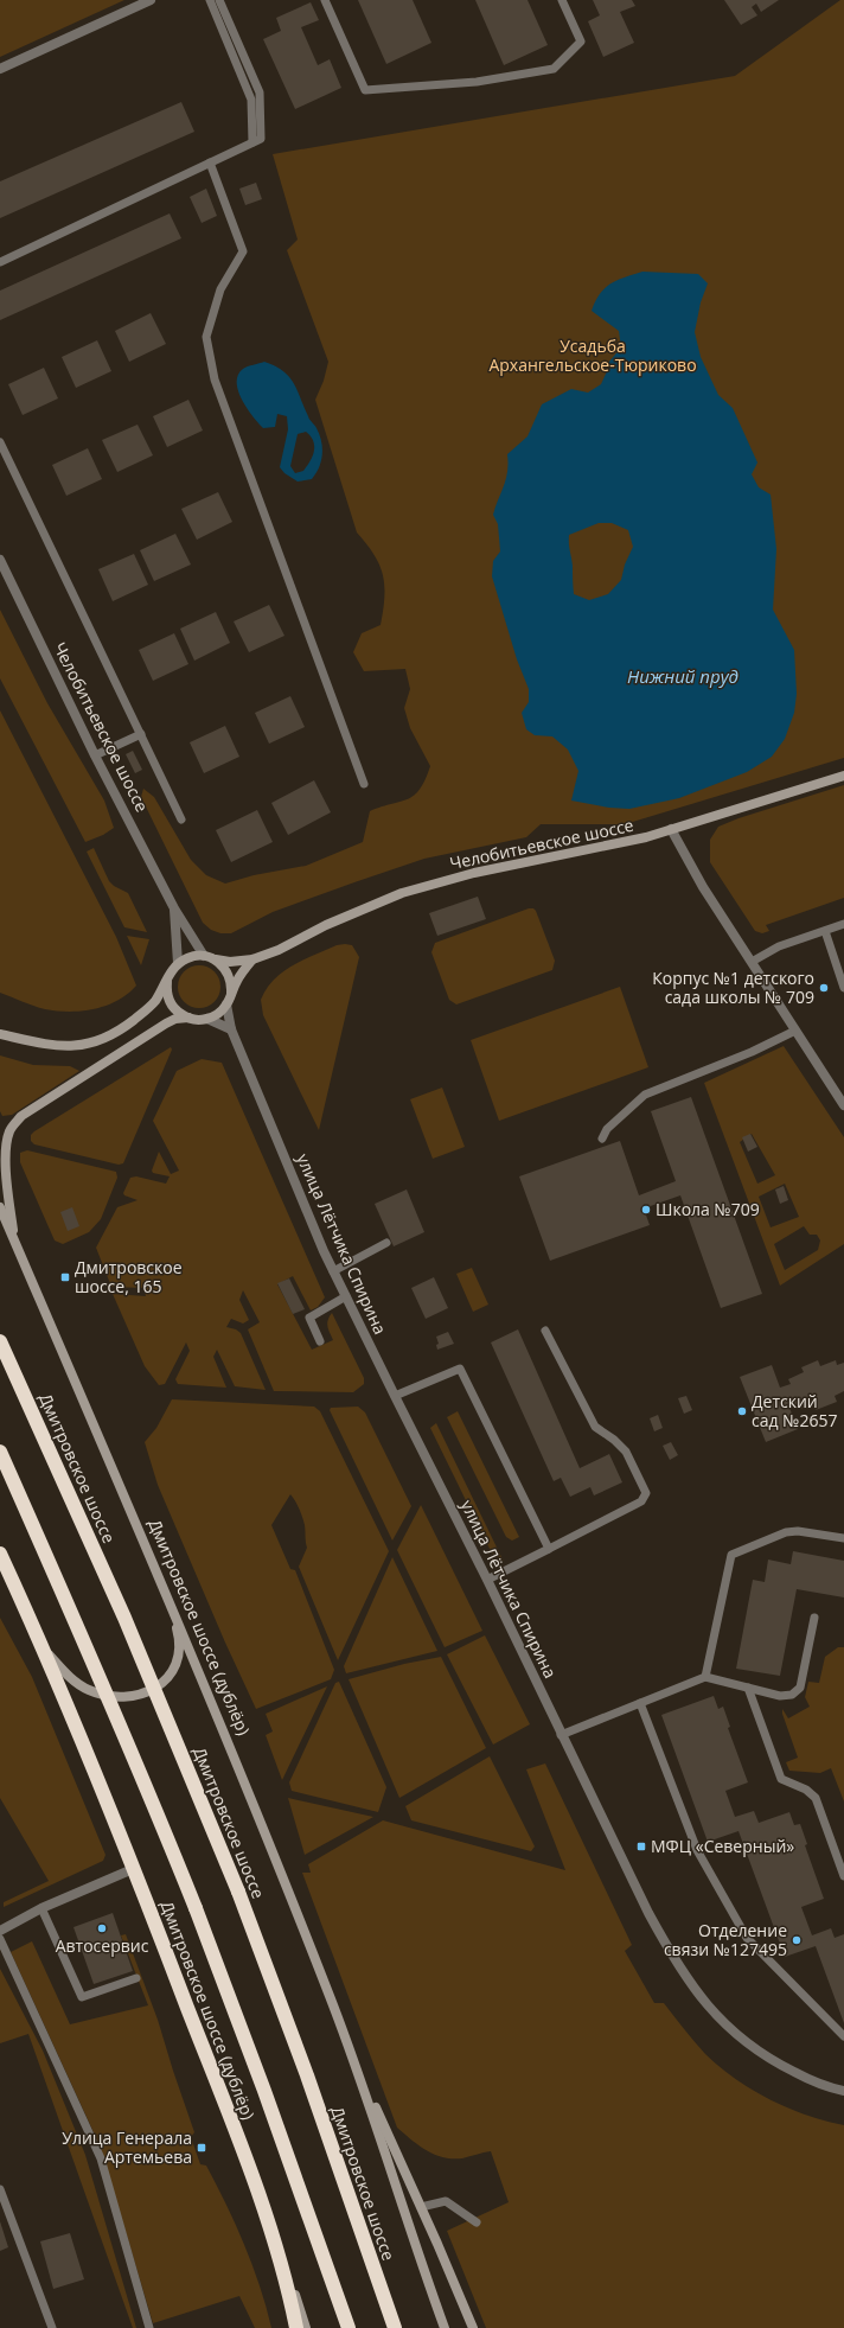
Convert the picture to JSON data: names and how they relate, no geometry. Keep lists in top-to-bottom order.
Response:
{
  "streets": {
    "highway": ["Дмитровское шоссе", "Дмитровское шоссе (дублёр)"],
    "main road": ["Челобитьевское шоссе"],
    "street": ["улица Лётчика Спирина"]
  },
  "crossings": [
    ["Челобитьевское шоссе", "улица Лётчика Спирина"]
  ],
  "water": ["Нижний пруд"],
  "parks": ["Усадьба Архангельское-Тюриково"],
  "places": {
    "other": [
      "Корпус №1 детского сада школы № 709",
      "Школа №709",
      "Детский сад №2657",
      "Автосервис",
      "Отделение связи №127495"
    ],
    "transit": ["Дмитровское шоссе, 165", "МФЦ «Северный»", "Улица Генерала Артемьева"]
  }
}
